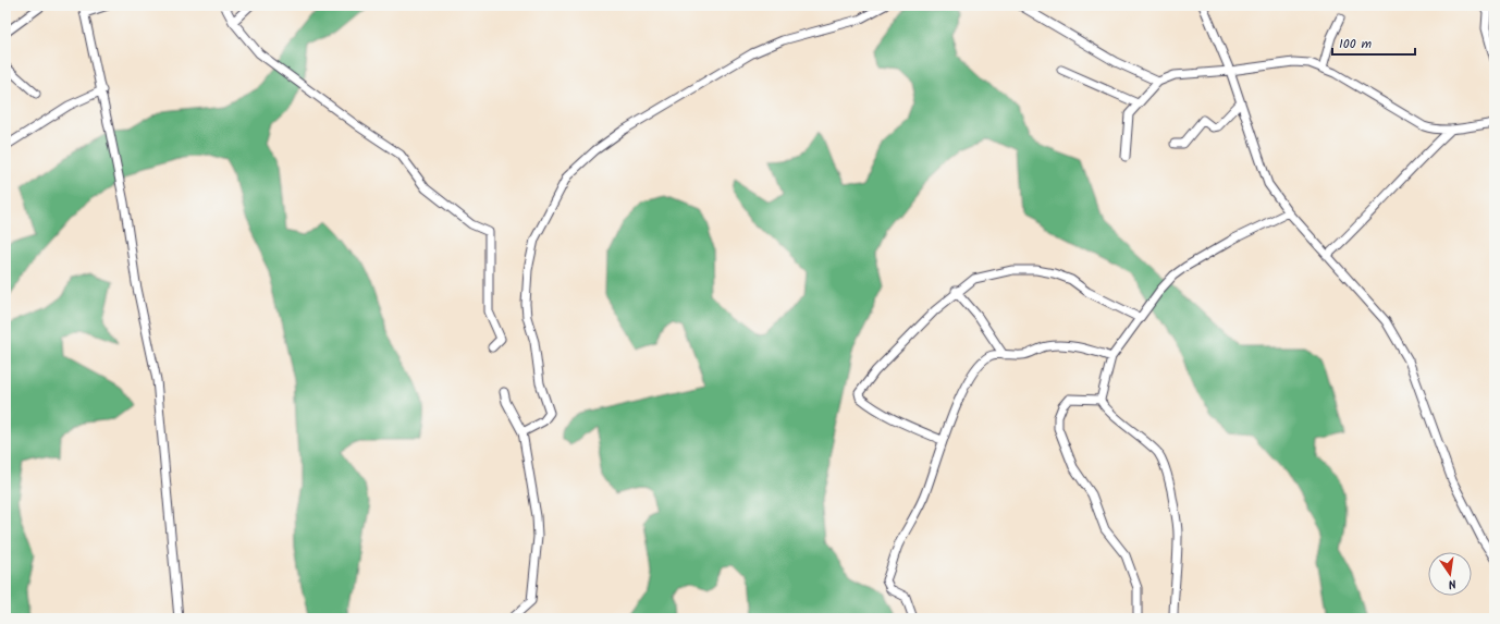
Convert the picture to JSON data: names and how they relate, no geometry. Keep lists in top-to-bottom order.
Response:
{
  "scale_bar": "100 m",
  "north": "bottom"
}
